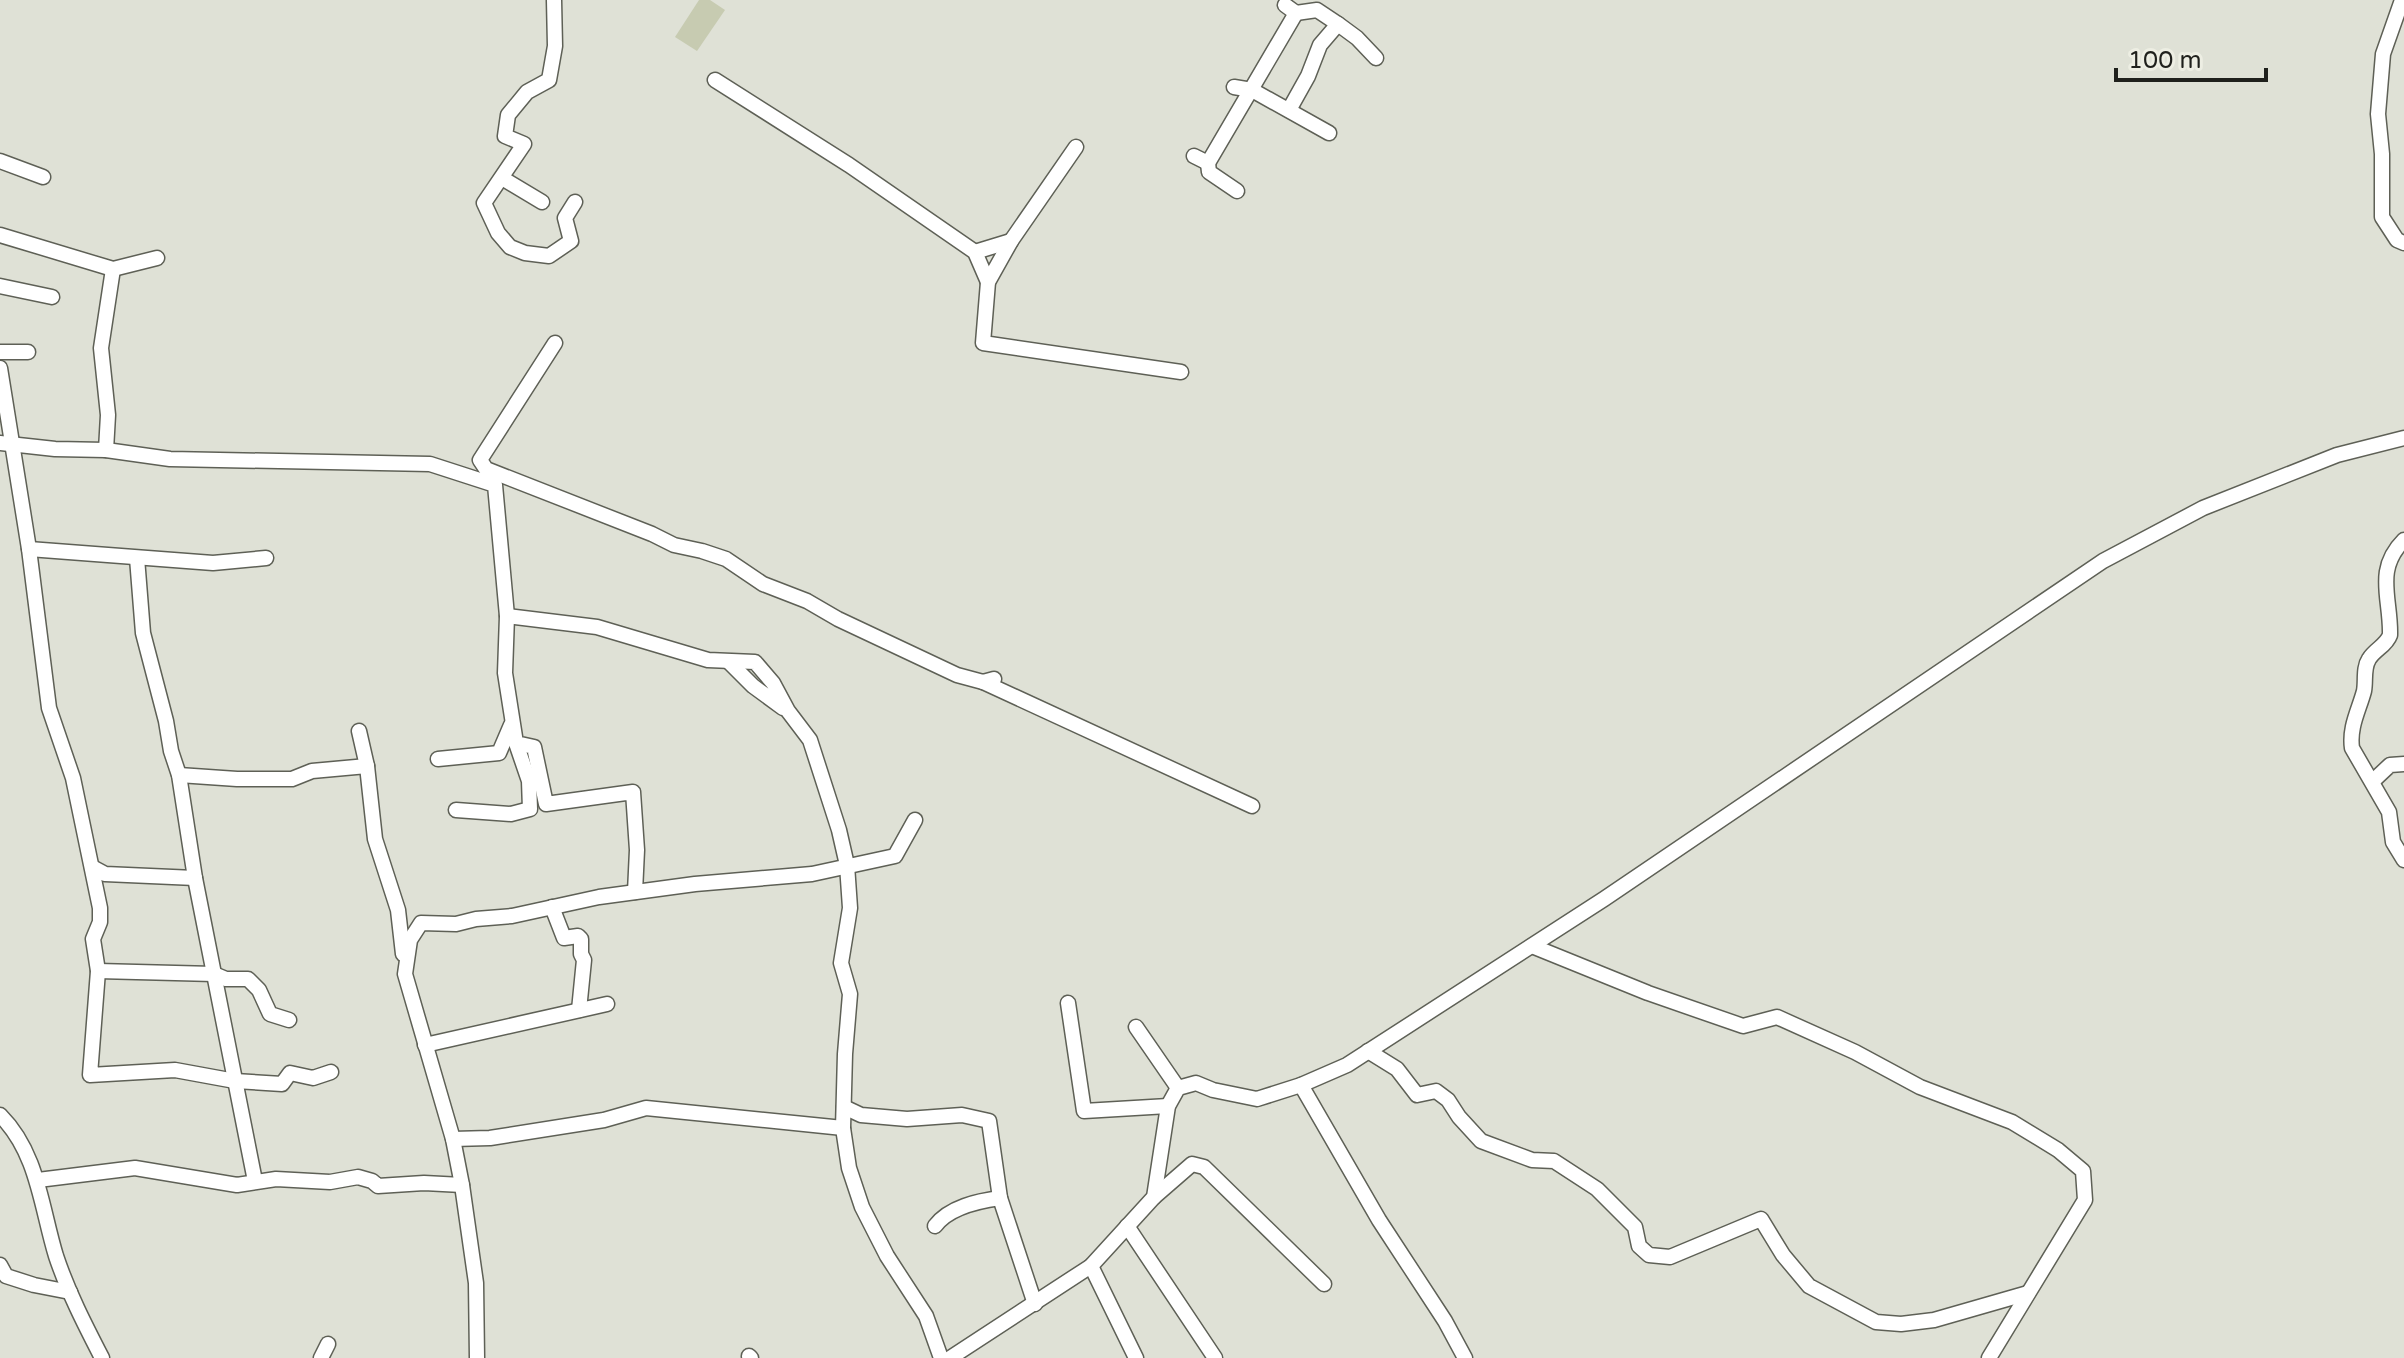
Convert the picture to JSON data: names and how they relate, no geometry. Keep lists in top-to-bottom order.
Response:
{
  "scale_bar": "100 m"
}
